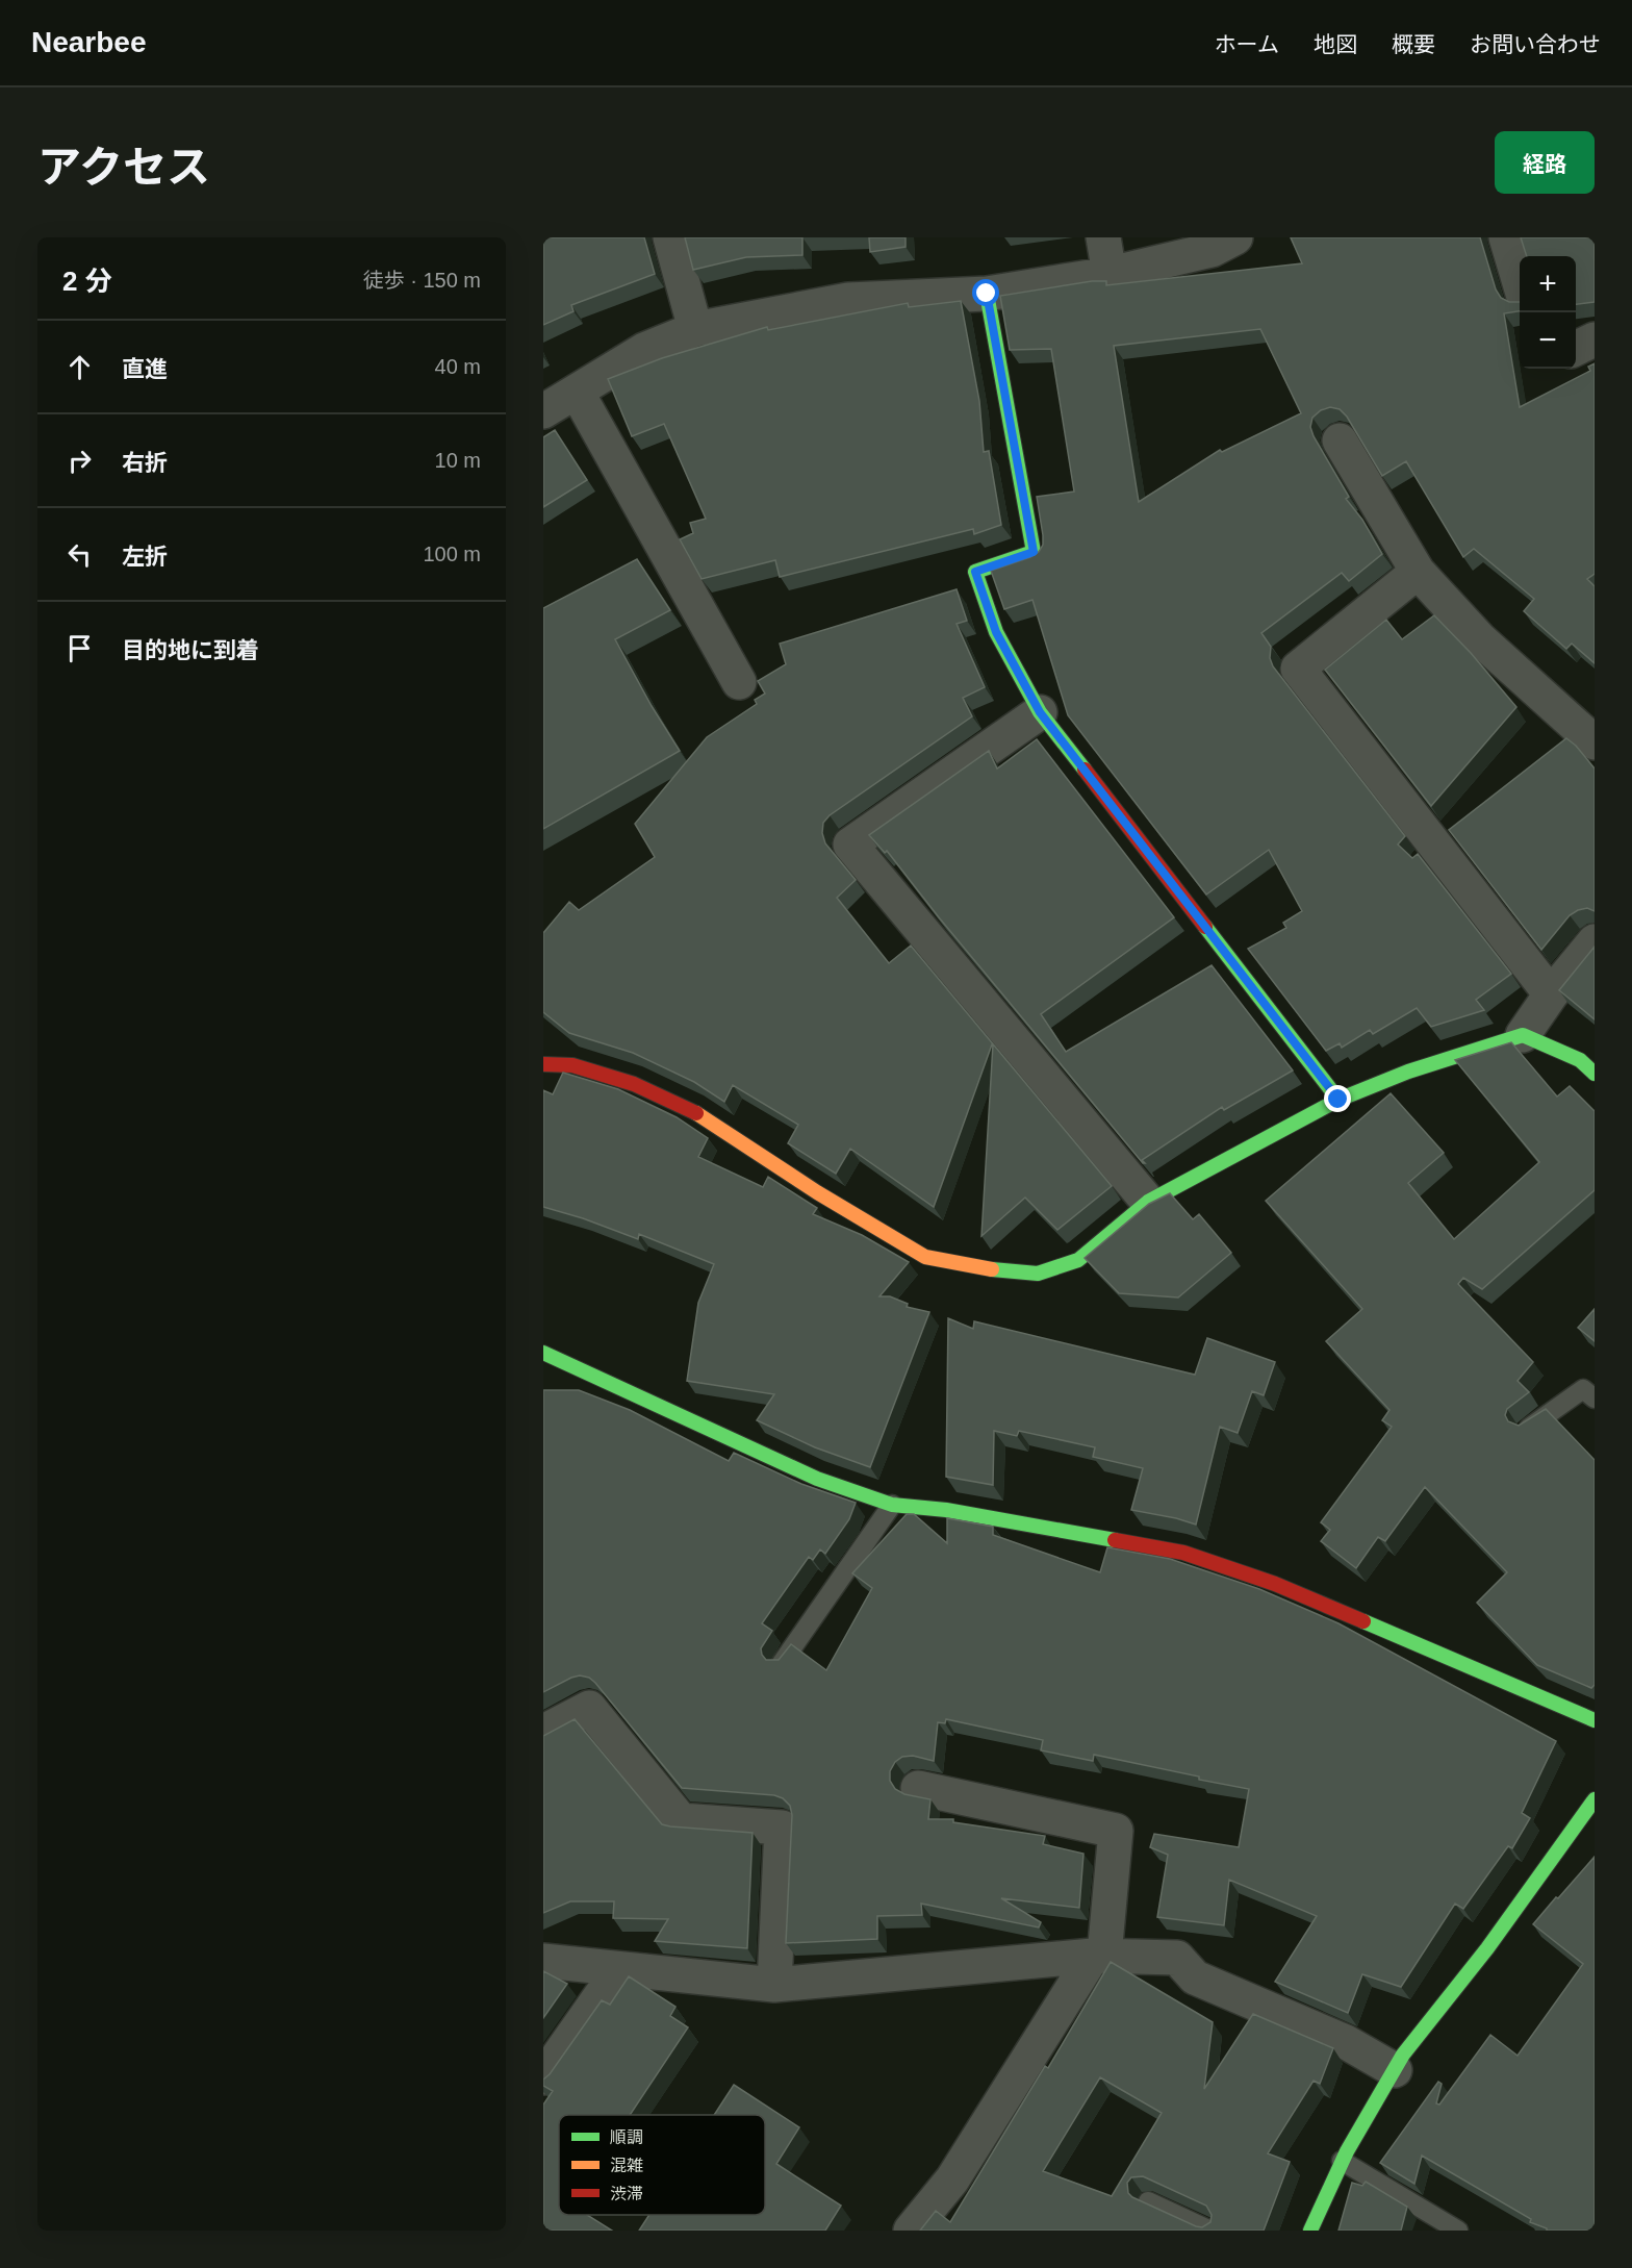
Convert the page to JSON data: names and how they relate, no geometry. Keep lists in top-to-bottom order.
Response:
{
  "legend": ["順調", "混雑", "渋滞"],
  "page": {
    "header": "Nearbee",
    "nav": [
      "ホーム",
      "地図",
      "概要",
      "お問い合わせ"
    ],
    "title": "アクセス",
    "buttons": "経路",
    "heading": ["2 分", "徒歩 · 150 m"],
    "map_buttons": ["+", "−"],
    "list": [
      ["直進", "40 m"],
      ["右折", "10 m"],
      ["左折", "100 m"],
      "目的地に到着"
    ]
  }
}
